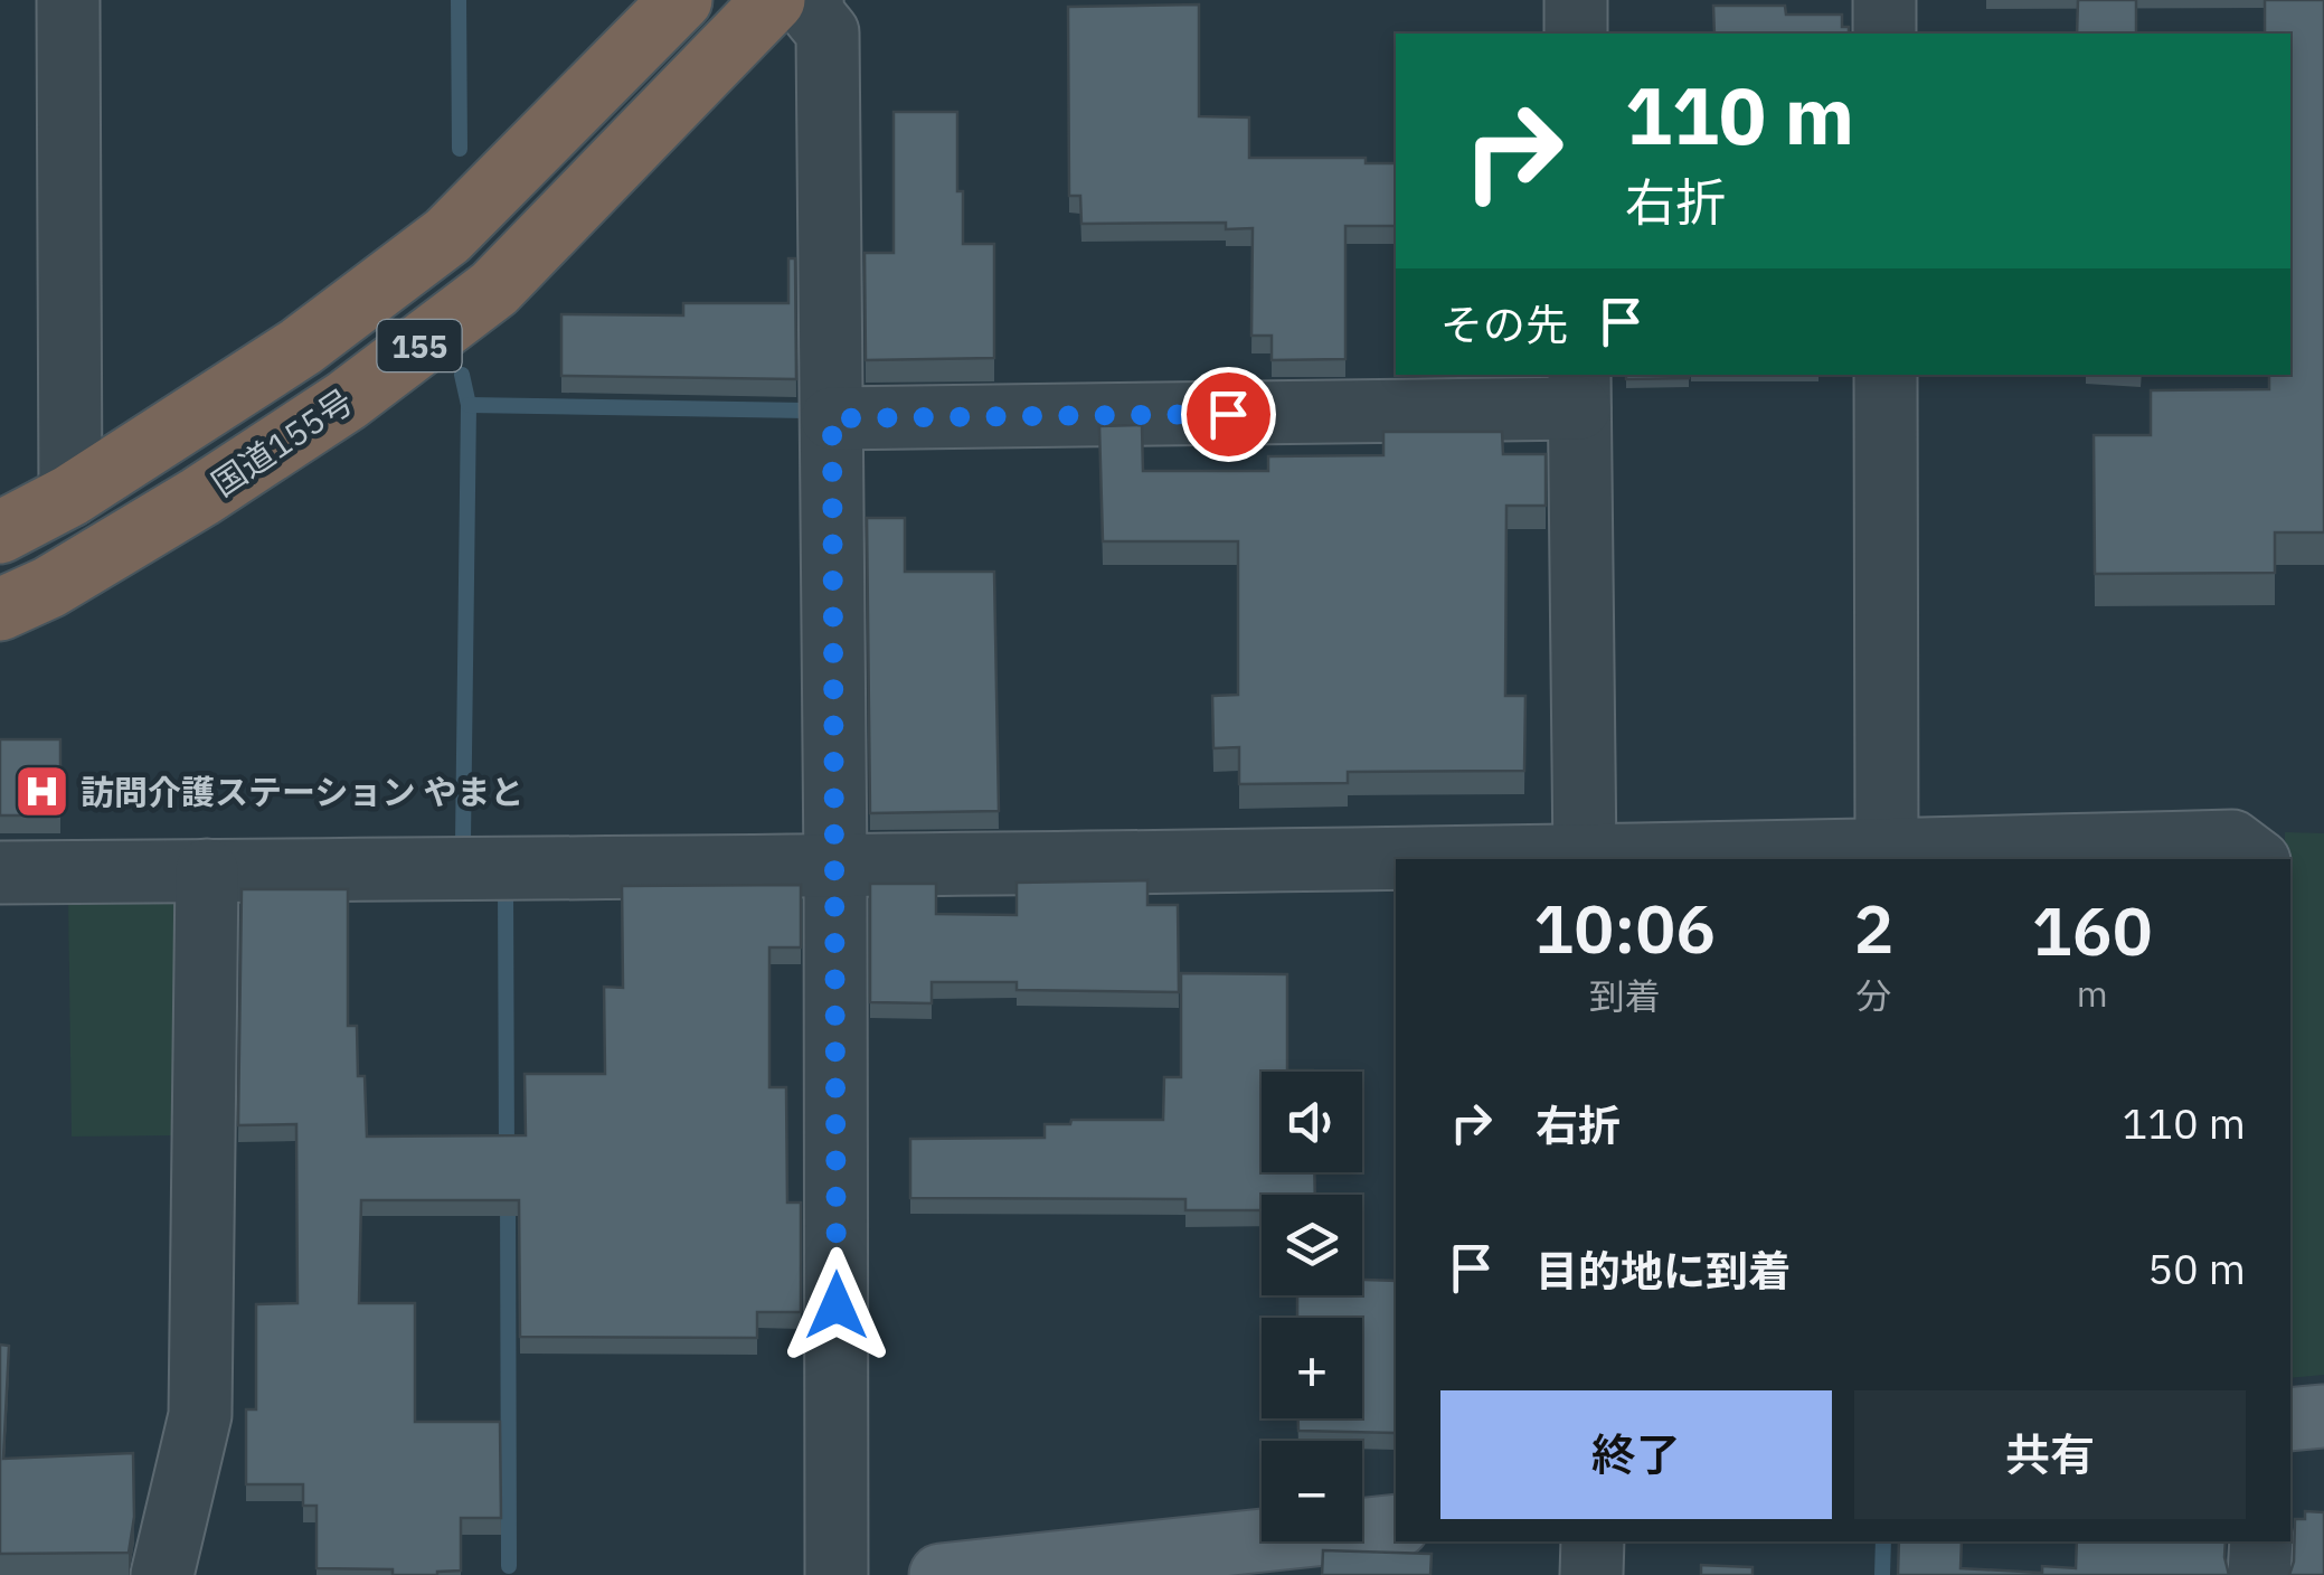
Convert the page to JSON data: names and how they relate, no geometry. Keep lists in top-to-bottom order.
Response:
{
  "streets": {
    "highway": ["155", "国道155号"]
  },
  "places": {
    "hospital": ["訪問介護ステーション やまと"]
  },
  "page": {
    "turn": ["110 m", "右折"],
    "then": "その先",
    "eta": [
      "10:06",
      "到着",
      "2",
      "分",
      "160",
      "m"
    ],
    "list": [
      {
        "name": "右折",
        "value": "110 m"
      },
      {
        "name": "目的地に到着",
        "value": "50 m"
      }
    ],
    "map_buttons": ["+", "−"],
    "buttons": ["終了", "共有"]
  }
}
